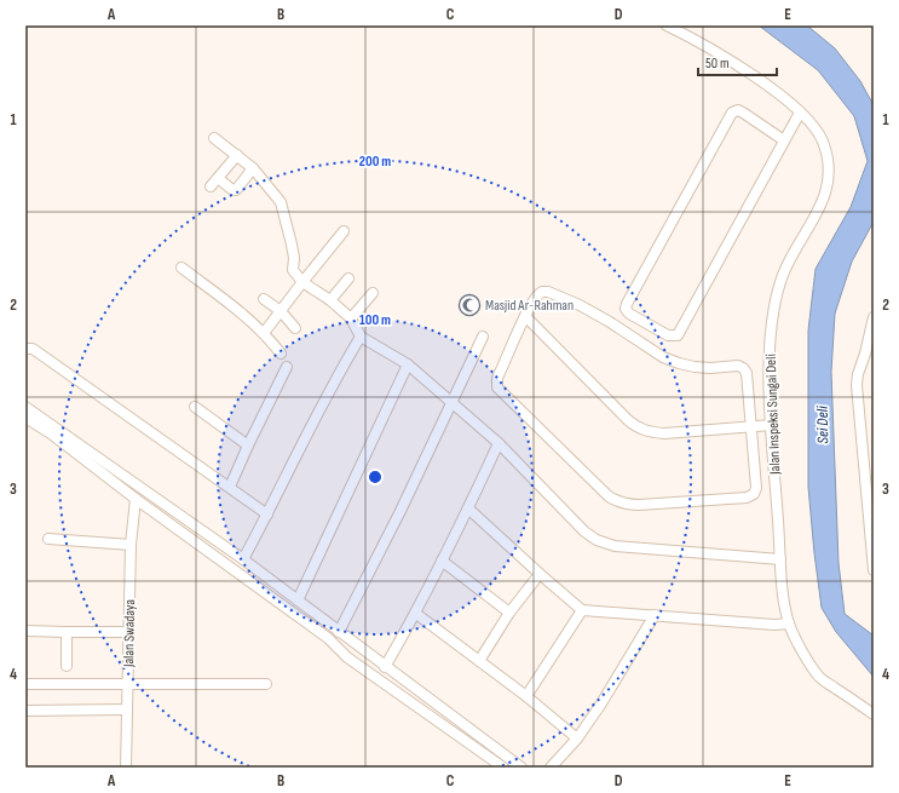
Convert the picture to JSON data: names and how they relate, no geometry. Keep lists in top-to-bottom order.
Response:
{
  "streets": {
    "street": ["Jalan Inspeksi Sungai Deli", "Jalan Swadaya"]
  },
  "water": ["Sei Deli"],
  "places": {
    "mosque": ["Masjid Ar-Rahman"]
  },
  "scale_bar": "50 m",
  "grid": {
    "columns": [
      "A",
      "B",
      "C",
      "D",
      "E"
    ],
    "rows": [
      "1",
      "2",
      "3",
      "4"
    ]
  },
  "rings": ["200 m", "100 m"]
}
